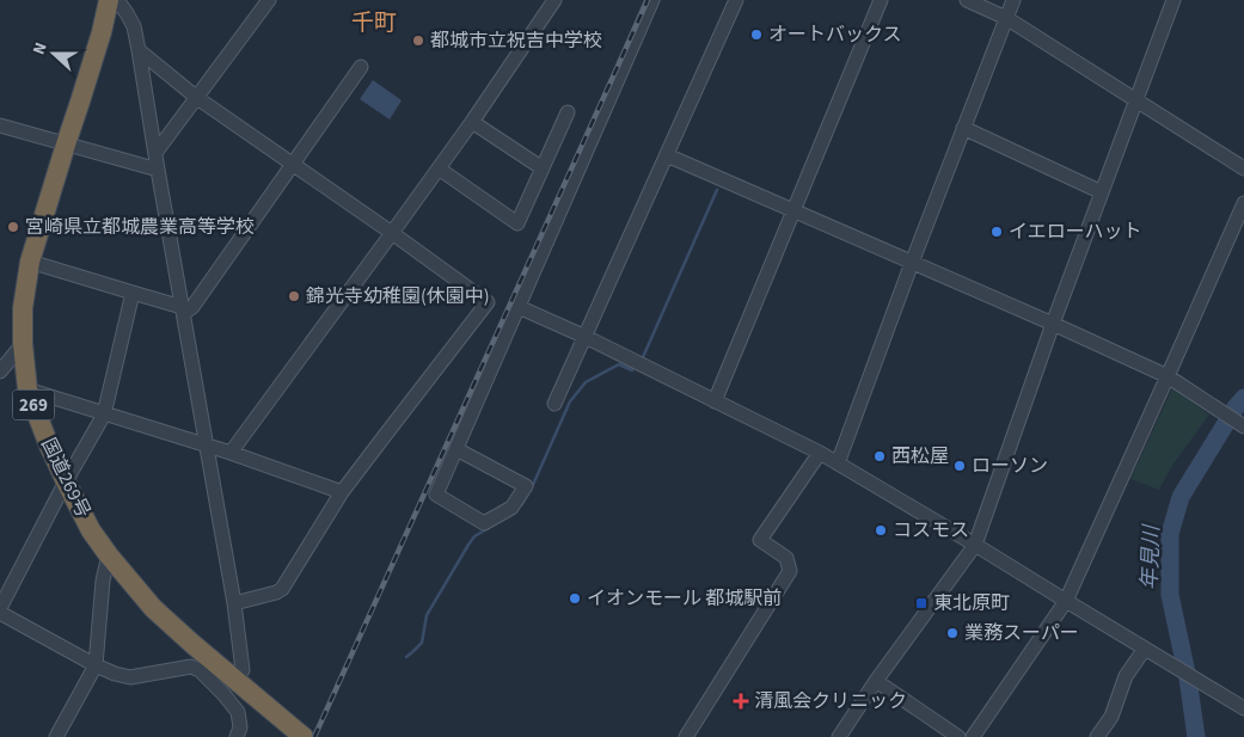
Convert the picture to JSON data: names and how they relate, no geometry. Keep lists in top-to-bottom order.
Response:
{
  "streets": {
    "highway": ["269", "国道269号"]
  },
  "districts": ["千町"],
  "water": ["年見川"],
  "places": {
    "other": [
      "オートバックス",
      "都城市立祝吉中学校",
      "宮崎県立都城農業高等学校",
      "イエローハット",
      "錦光寺幼稚園(休園中)",
      "西松屋",
      "ローソン",
      "コスモス",
      "イオンモール 都城駅前",
      "業務スーパー"
    ],
    "transit": ["東北原町"],
    "health": ["清風会クリニック"]
  },
  "north": "left"
}
